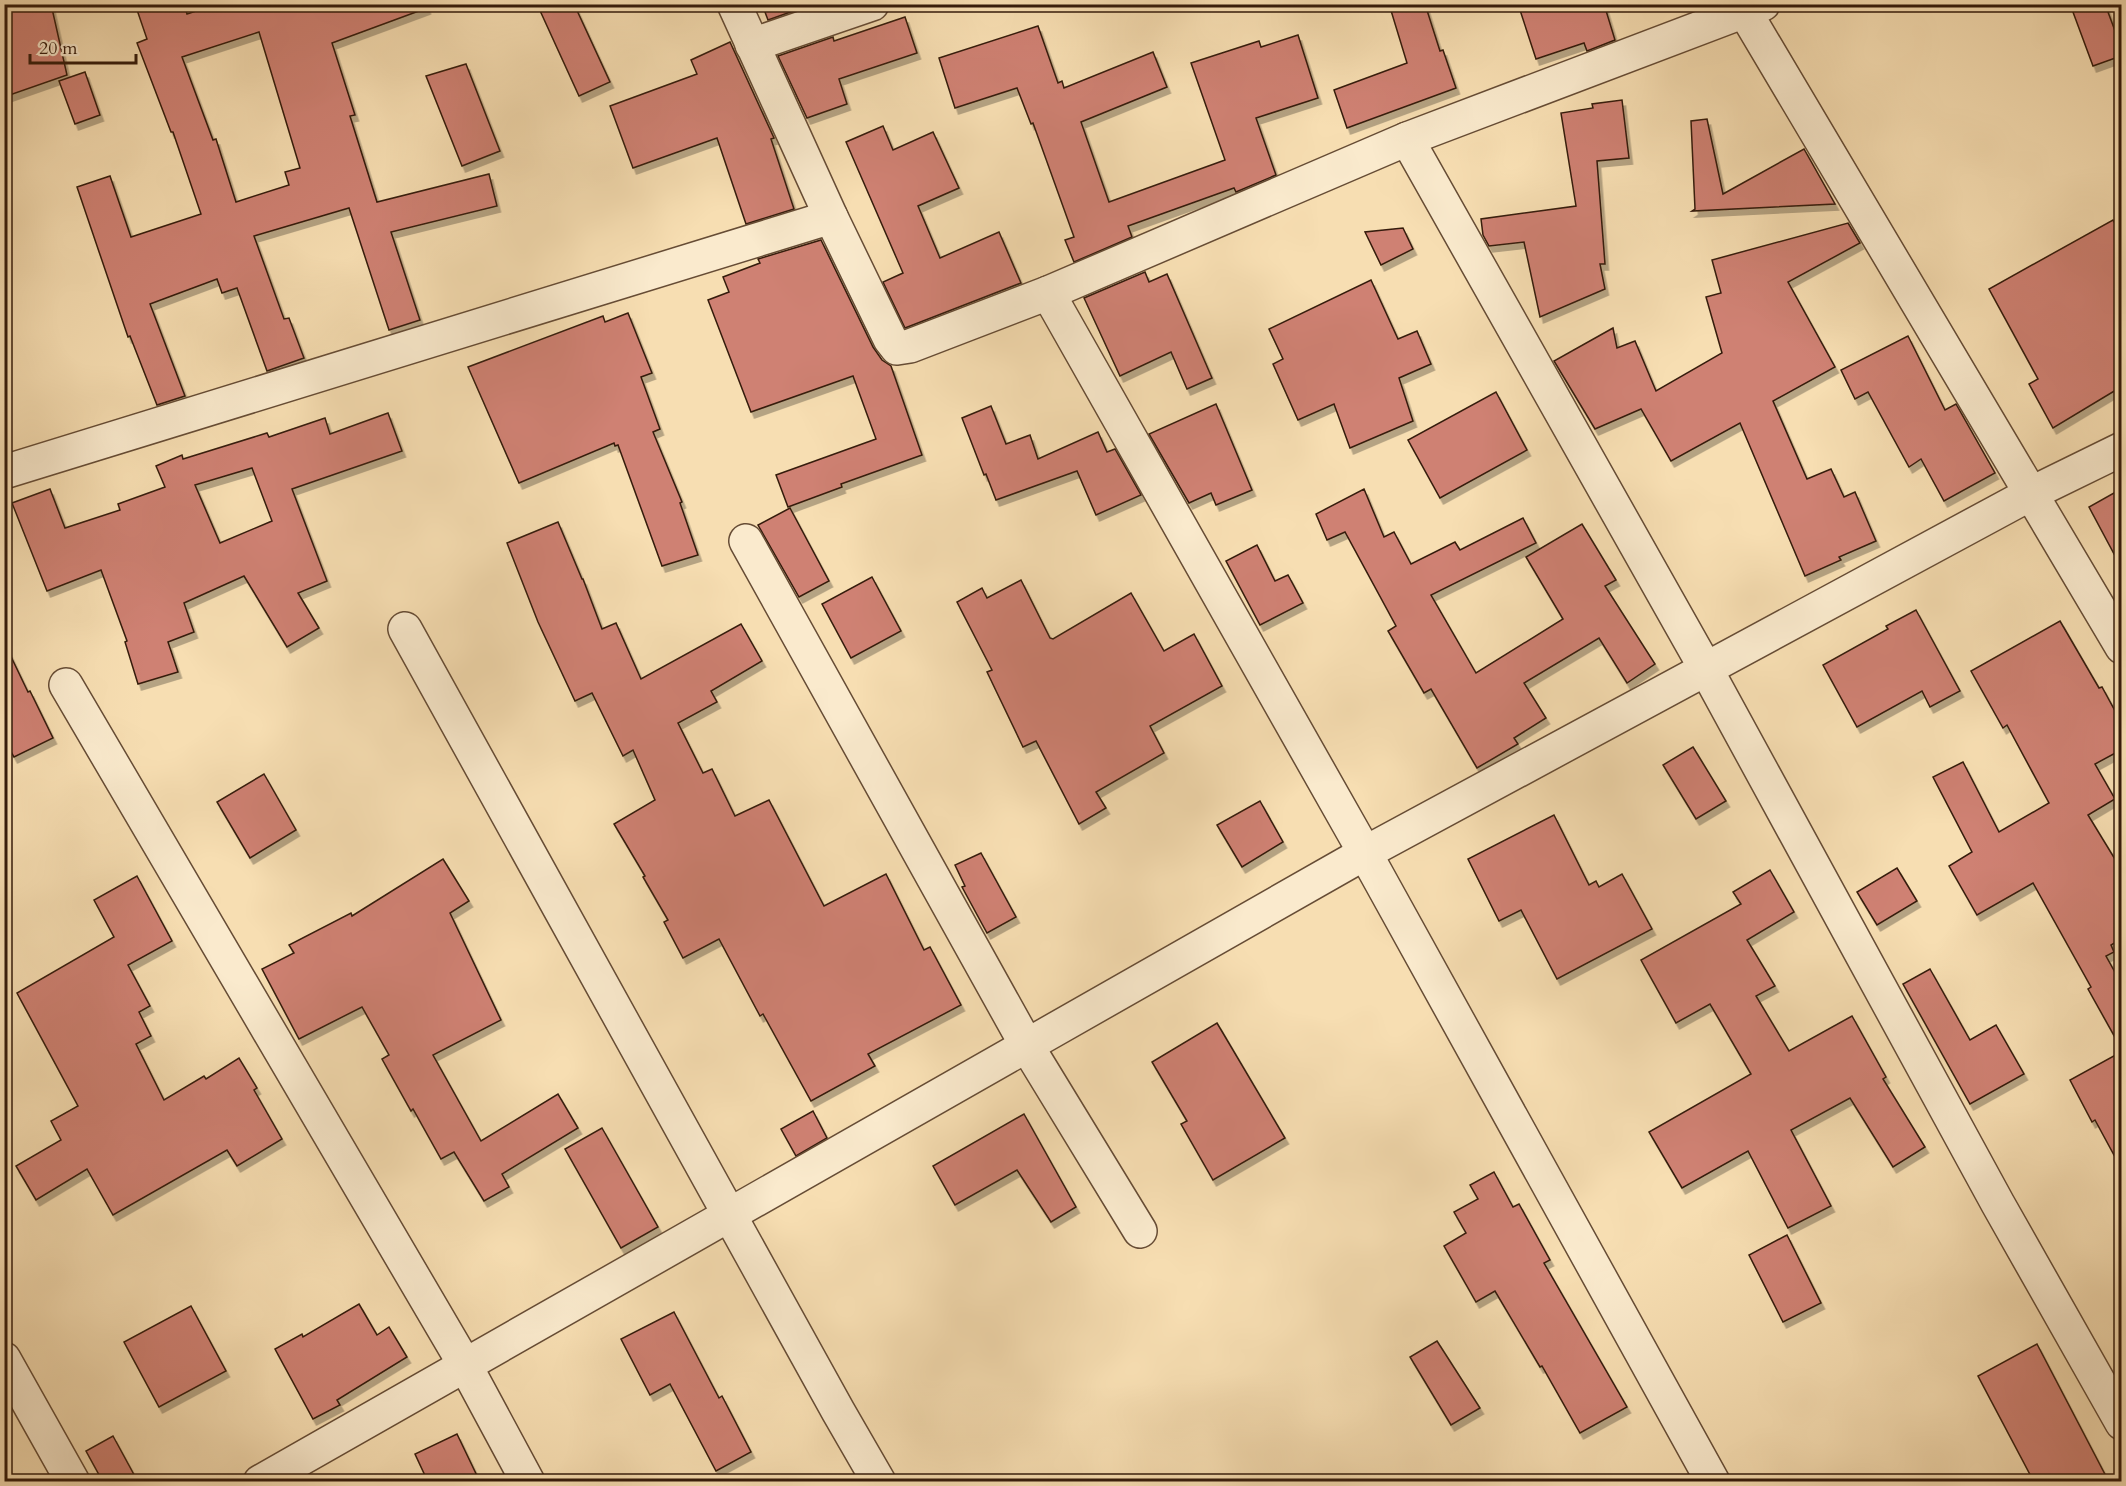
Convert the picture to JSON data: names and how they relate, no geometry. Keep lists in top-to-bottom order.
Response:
{
  "scale_bar": "20 m"
}
